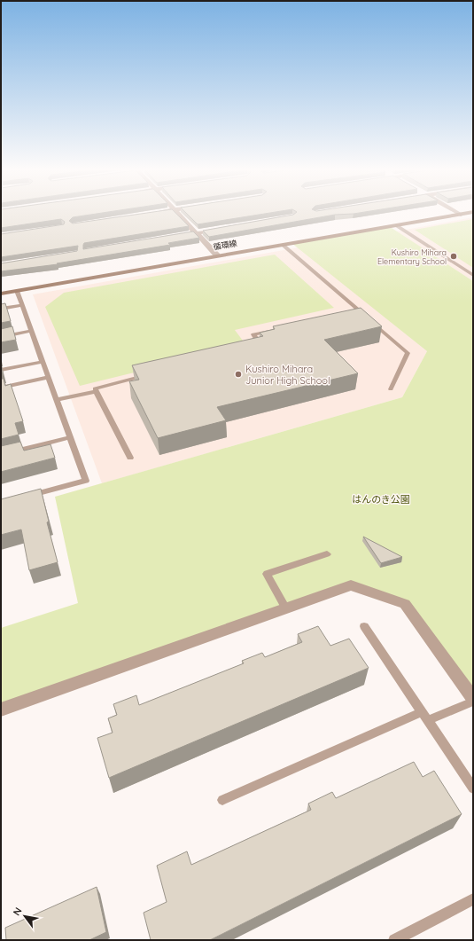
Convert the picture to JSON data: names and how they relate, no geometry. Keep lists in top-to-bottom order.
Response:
{
  "streets": {
    "street": ["循環線"]
  },
  "parks": ["はんのき公園"],
  "places": ["Kushiro Mihara Elementary School", "Kushiro Mihara Junior High School"],
  "north": "top left"
}
